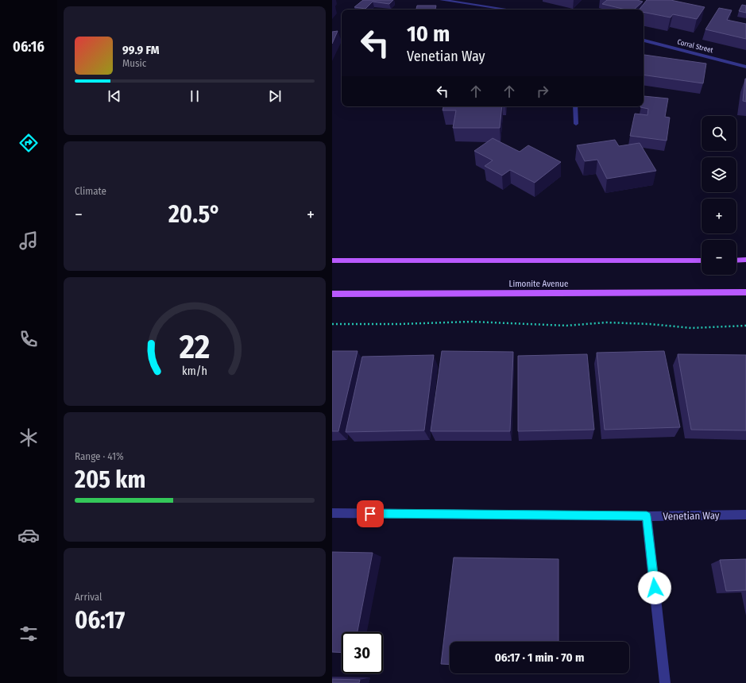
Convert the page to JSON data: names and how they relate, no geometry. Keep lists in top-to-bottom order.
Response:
{
  "streets": {
    "main road": ["Limonite Avenue"],
    "street": ["Corral Street", "Venetian Way"]
  },
  "page": {
    "tabs": "06:16",
    "turn": ["10 m", "Venetian Way"],
    "song": ["99.9 FM", "Music"],
    "map_buttons": ["+", "−"],
    "tile": [
      "Climate",
      ["Range · 41%", "205 km"],
      ["Arrival", "06:17"]
    ],
    "heat": ["−", "20.5°", "+"],
    "limit": "30",
    "trip": "06:17 · 1 min · 70 m",
    "gauge": ["22", "km/h"]
  }
}
